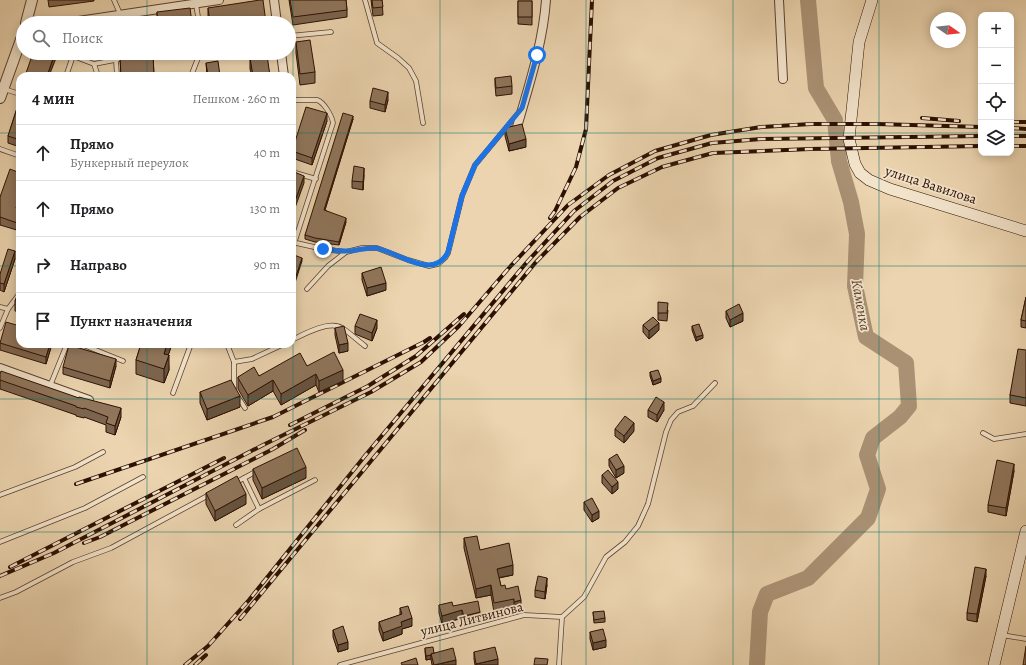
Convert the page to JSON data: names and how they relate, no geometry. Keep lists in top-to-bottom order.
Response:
{
  "streets": {
    "main road": ["улица Вавилова"],
    "lane": ["улица Литвинова"]
  },
  "water": ["Каменка"],
  "north": "right",
  "page": {
    "map_buttons": ["+", "−"],
    "search": "Поиск",
    "heading": ["4 мин", "Пешком · 260 m"],
    "list": [
      ["Прямо", "Бункерный переулок", "40 m"],
      ["Прямо", "130 m"],
      ["Направо", "90 m"],
      "Пункт назначения"
    ]
  }
}
